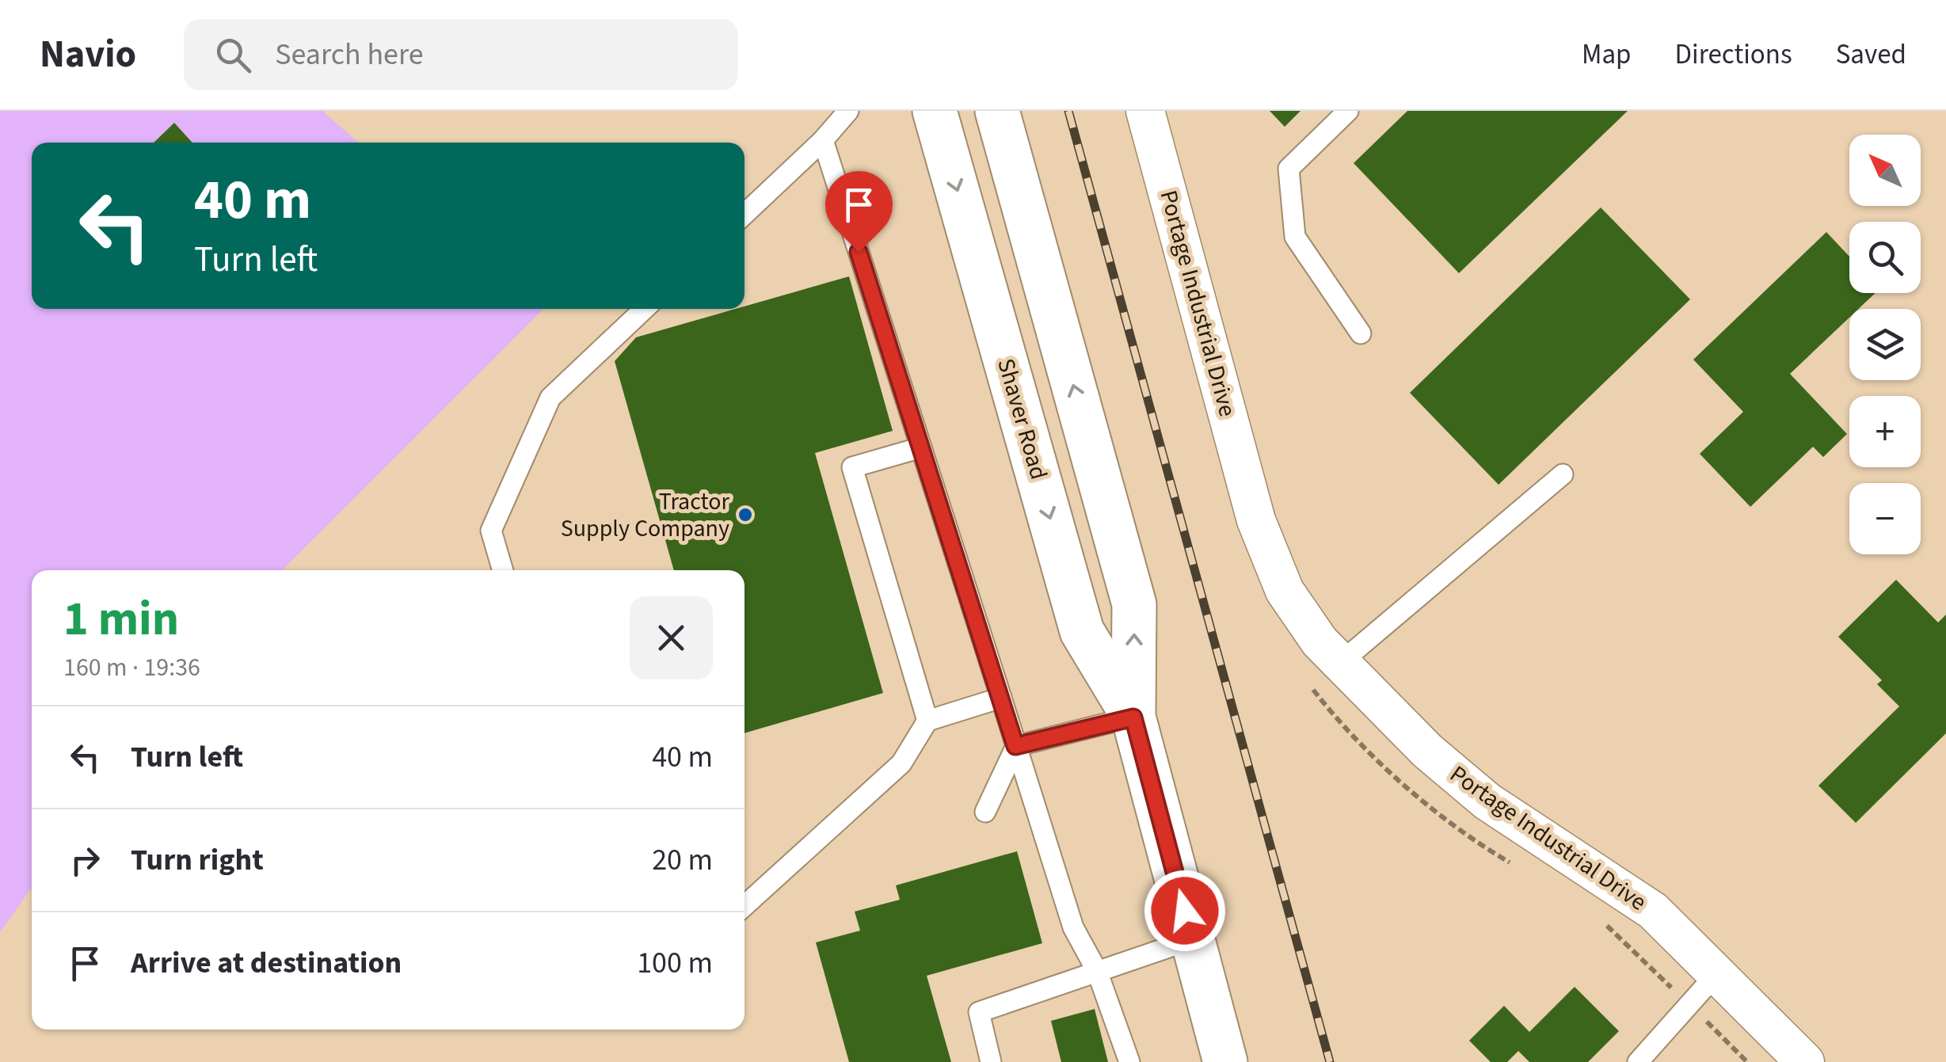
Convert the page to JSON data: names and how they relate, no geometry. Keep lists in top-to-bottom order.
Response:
{
  "streets": {
    "main road": ["Shaver Road"],
    "street": ["Portage Industrial Drive"]
  },
  "places": ["Tractor Supply Company"],
  "north": "top left",
  "page": {
    "header": "Navio",
    "search": "Search here",
    "nav": ["Map", "Directions", "Saved"],
    "map_buttons": ["+", "−"],
    "turn": ["40 m", "Turn left"],
    "heading": ["1 min", "160 m · 19:36"],
    "list": [
      {
        "name": "Turn left",
        "value": "40 m"
      },
      {
        "name": "Turn right",
        "value": "20 m"
      },
      {
        "name": "Arrive at destination",
        "value": "100 m"
      }
    ]
  }
}
